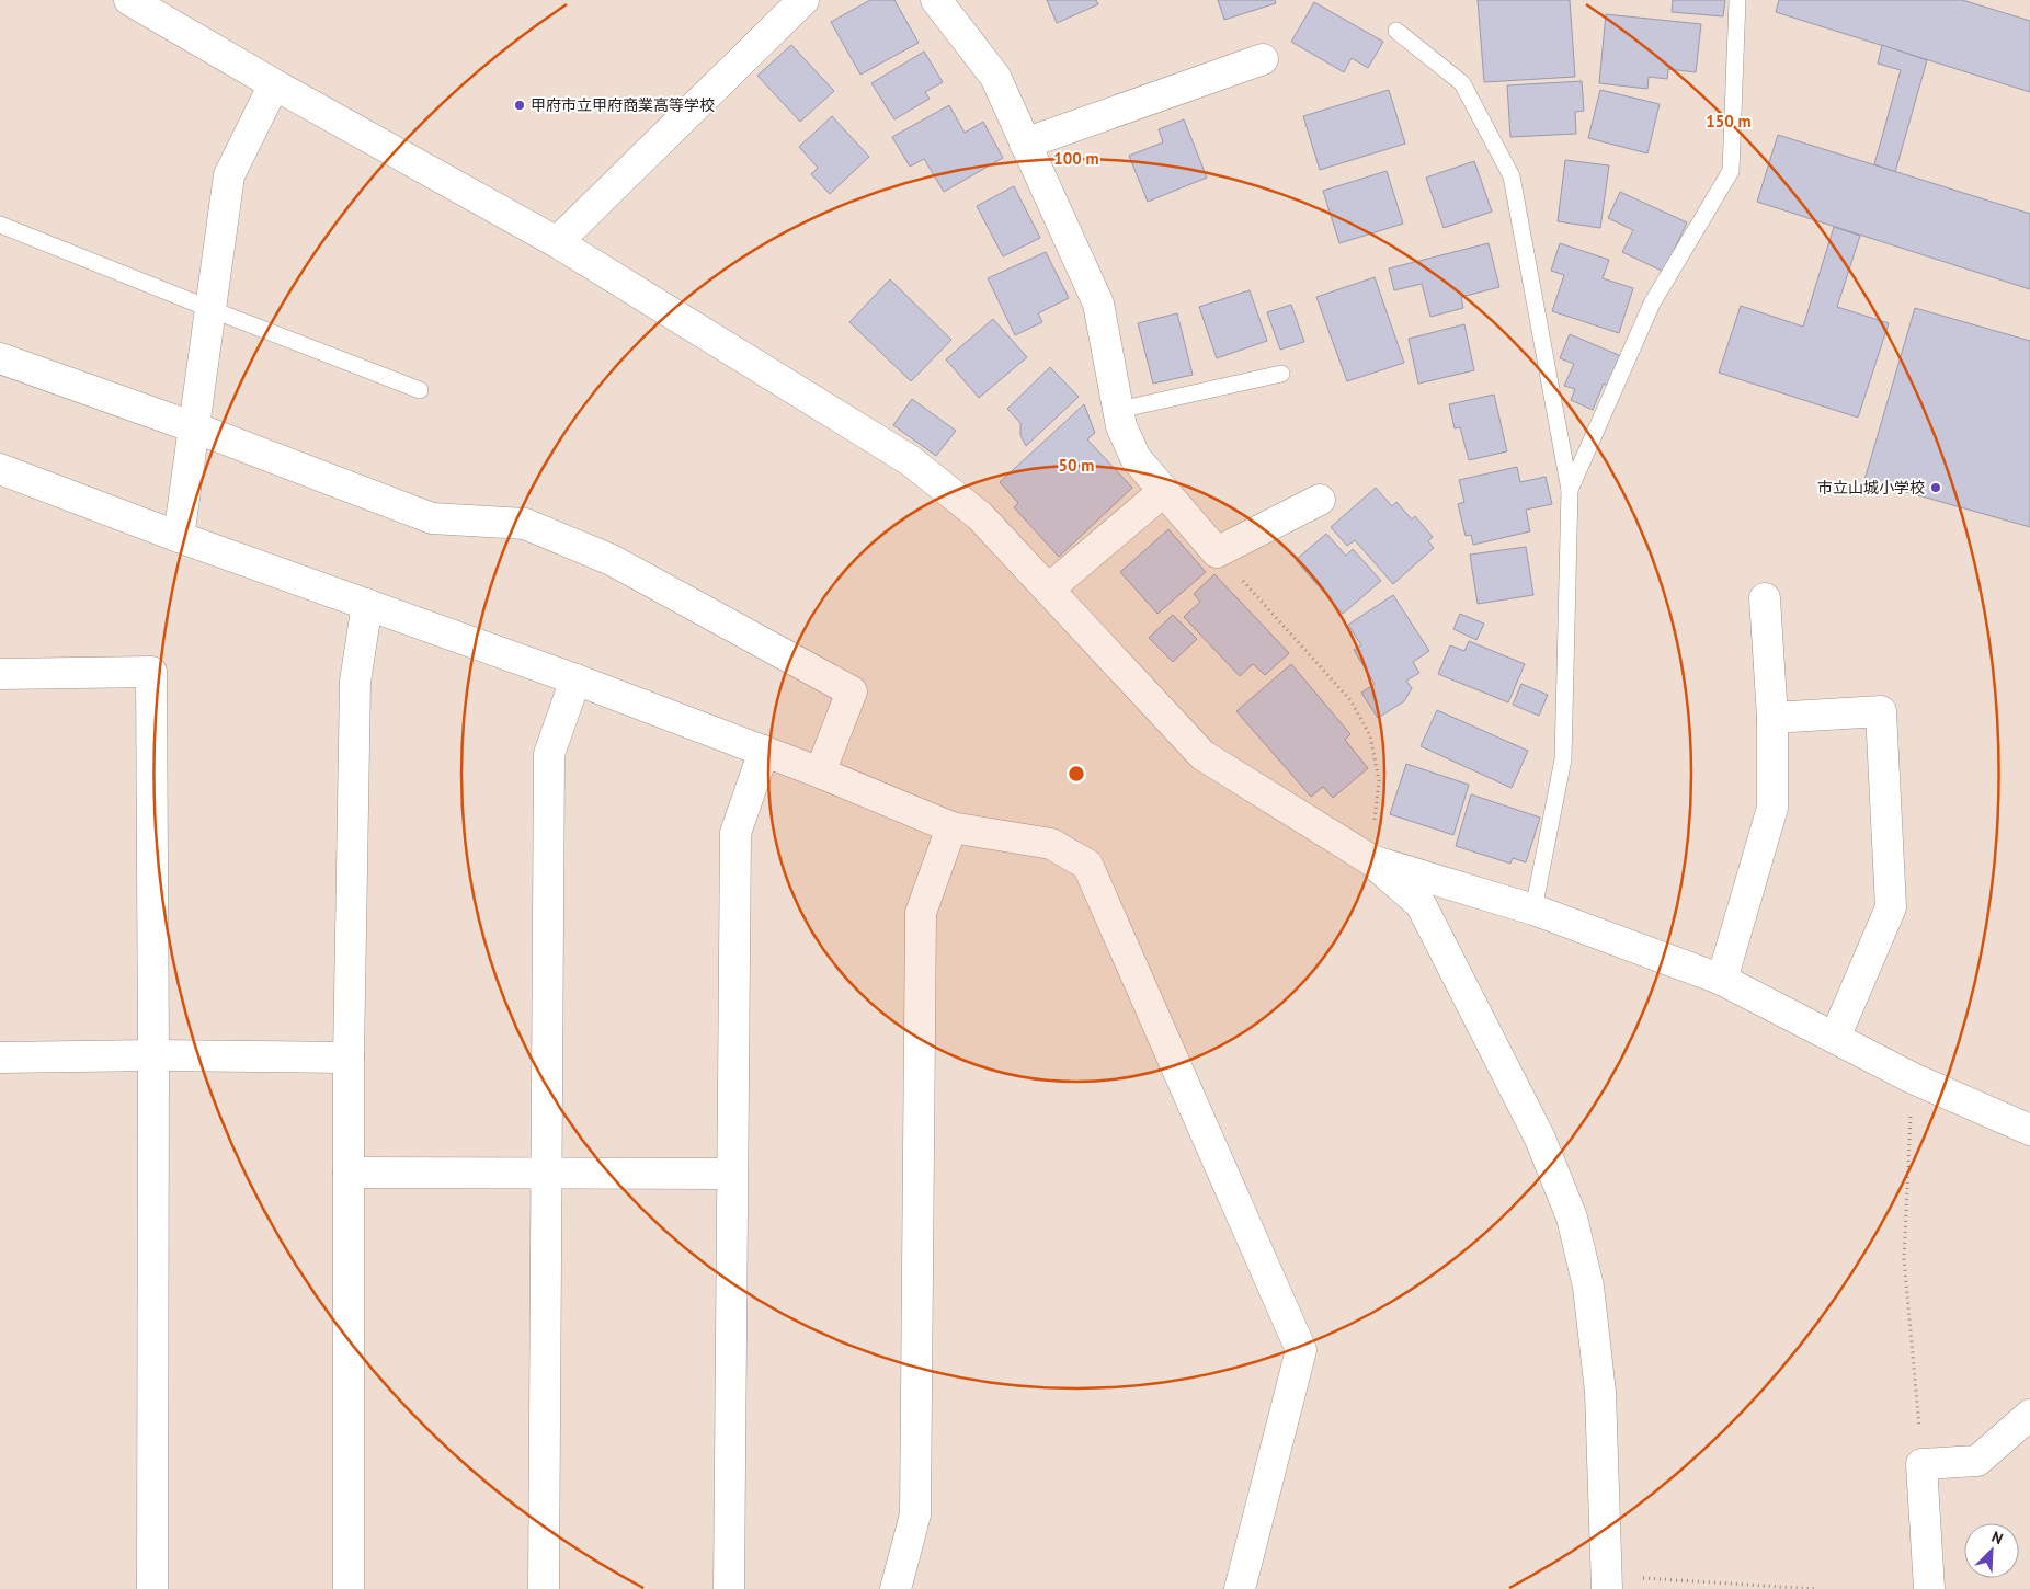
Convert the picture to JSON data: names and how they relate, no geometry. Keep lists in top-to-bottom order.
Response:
{
  "places": ["甲府市立甲府商業高等学校", "市立山城小学校"],
  "north": "top right",
  "rings": ["150 m", "100 m", "50 m"]
}
